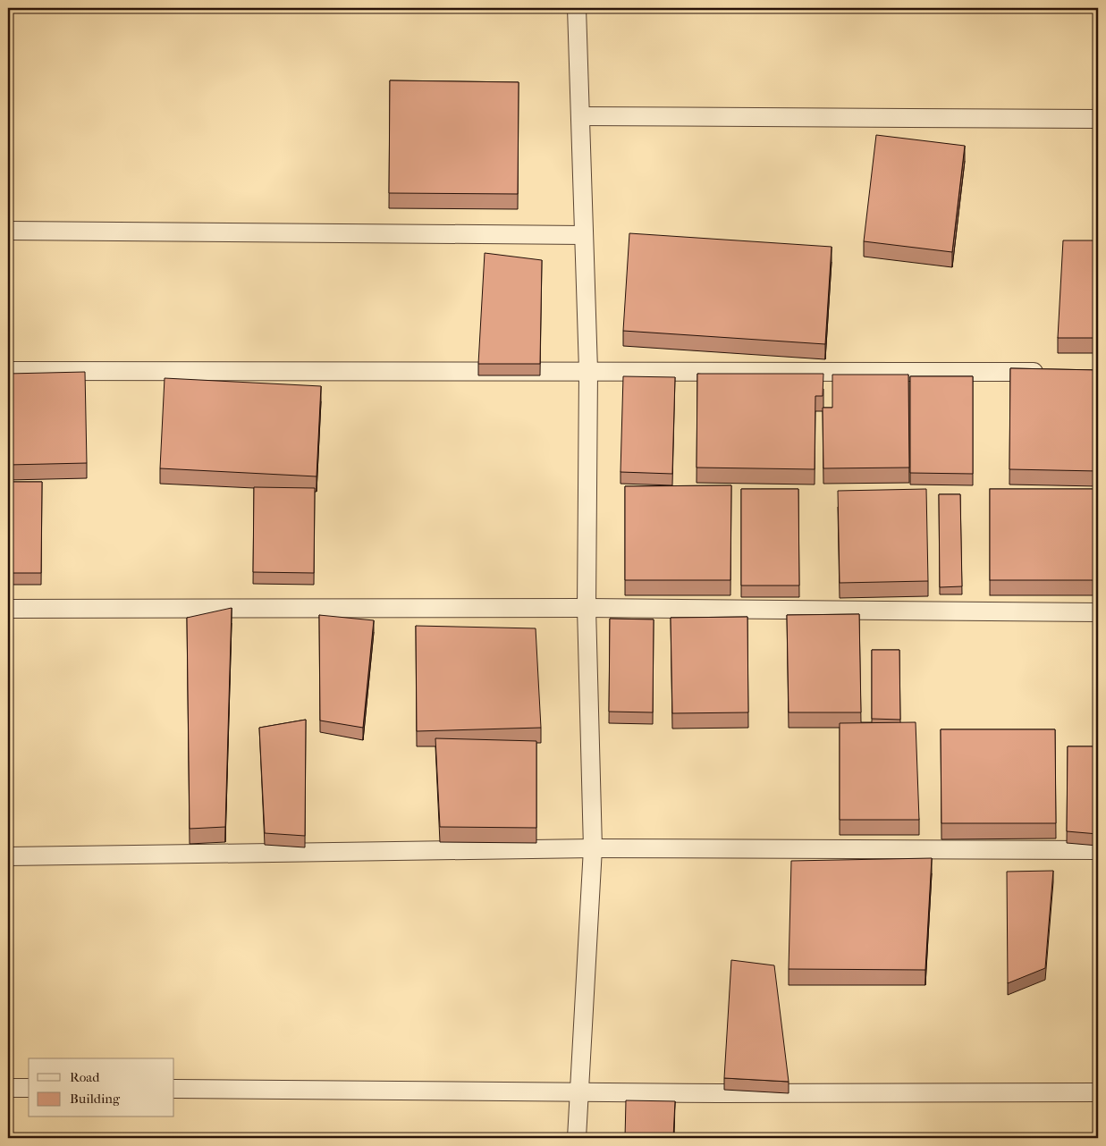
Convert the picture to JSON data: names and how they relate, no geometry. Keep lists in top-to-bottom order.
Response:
{
  "legend": ["Road", "Building"]
}
